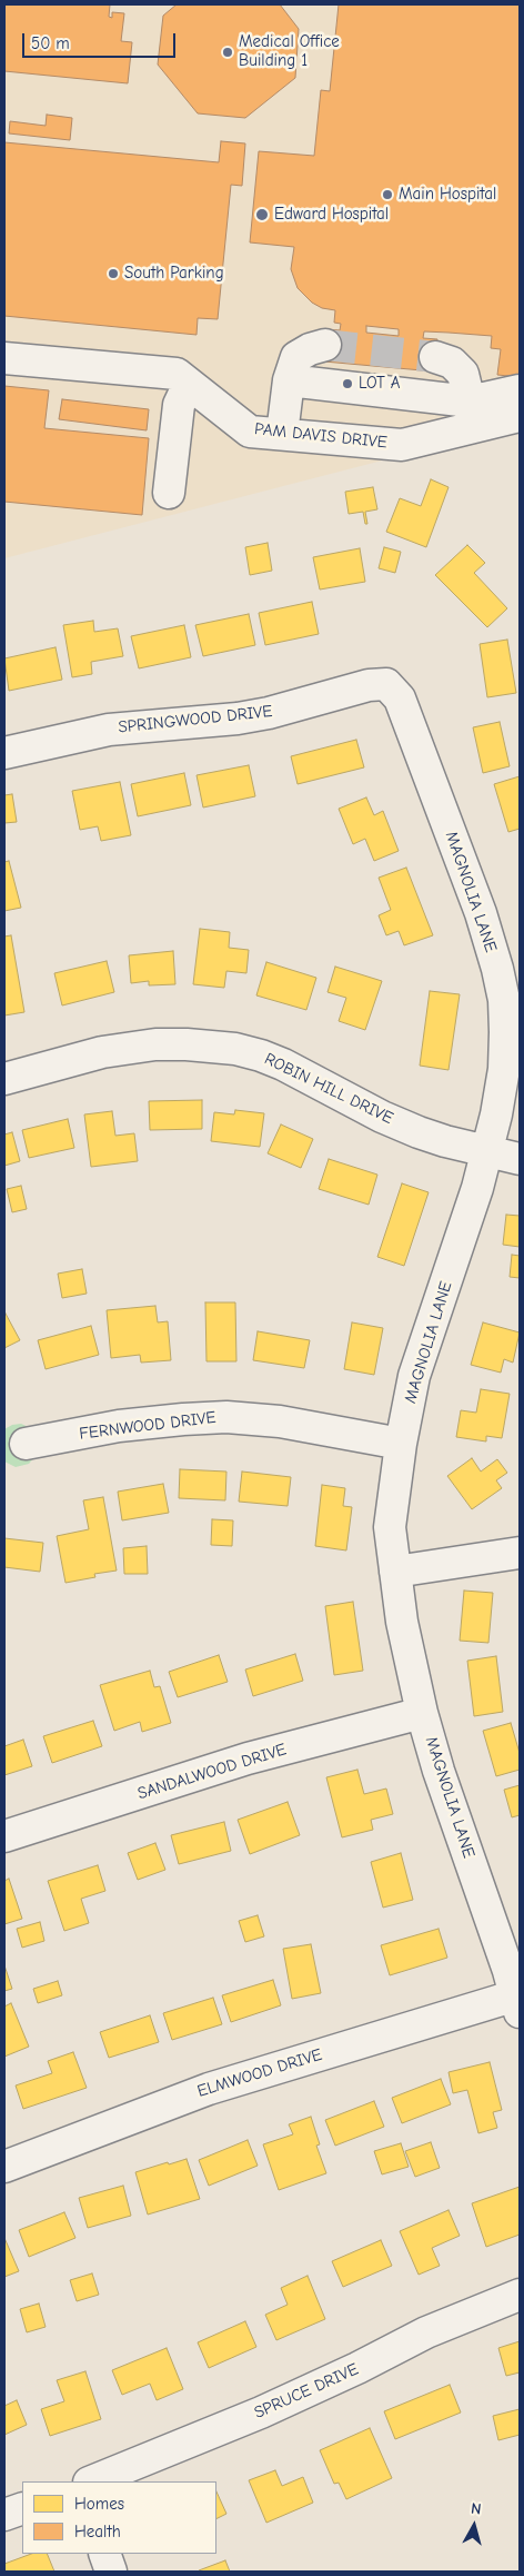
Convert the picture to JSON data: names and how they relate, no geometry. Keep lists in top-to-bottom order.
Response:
{
  "streets": {
    "street": [
      "PAM DAVIS DRIVE",
      "SPRINGWOOD DRIVE",
      "MAGNOLIA LANE",
      "ROBIN HILL DRIVE",
      "FERNWOOD DRIVE",
      "SANDALWOOD DRIVE",
      "ELMWOOD DRIVE",
      "SPRUCE DRIVE"
    ]
  },
  "crossings": [
    ["SPRINGWOOD DRIVE", "MAGNOLIA LANE"],
    ["MAGNOLIA LANE", "ROBIN HILL DRIVE"],
    ["MAGNOLIA LANE", "FERNWOOD DRIVE"],
    ["MAGNOLIA LANE", "SANDALWOOD DRIVE"],
    ["MAGNOLIA LANE", "ELMWOOD DRIVE"]
  ],
  "places": [
    "Medical Office Building 1",
    "Main Hospital",
    "Edward Hospital",
    "South Parking",
    "LOT A"
  ],
  "legend": ["Homes", "Health"],
  "scale_bar": "50 m",
  "north": "top"
}
